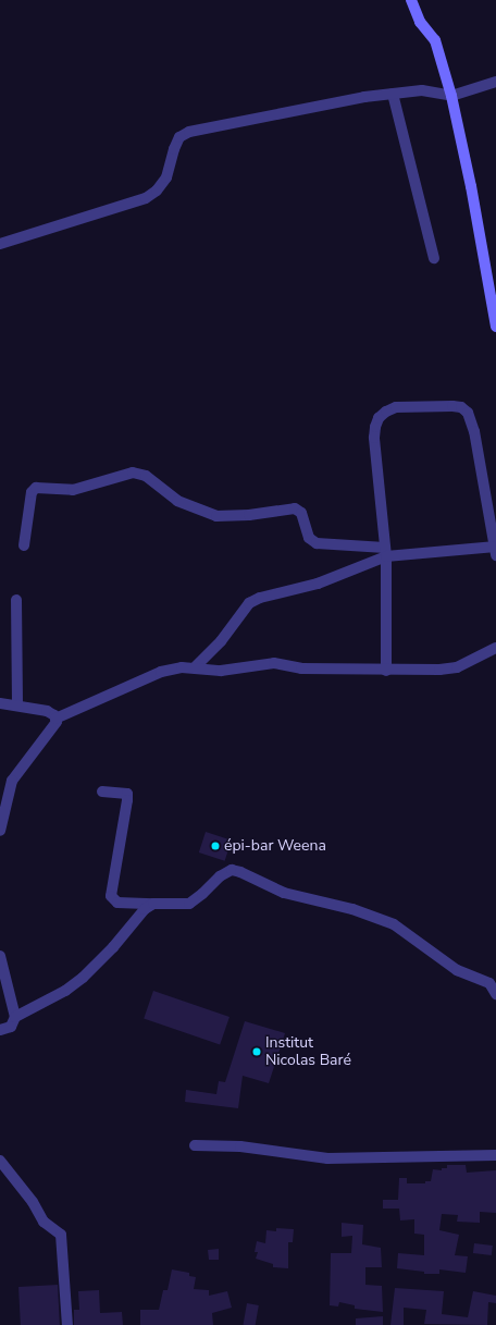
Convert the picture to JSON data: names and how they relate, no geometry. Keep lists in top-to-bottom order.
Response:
{
  "places": ["épi-bar Weena", "Institut Nicolas Baré"]
}
